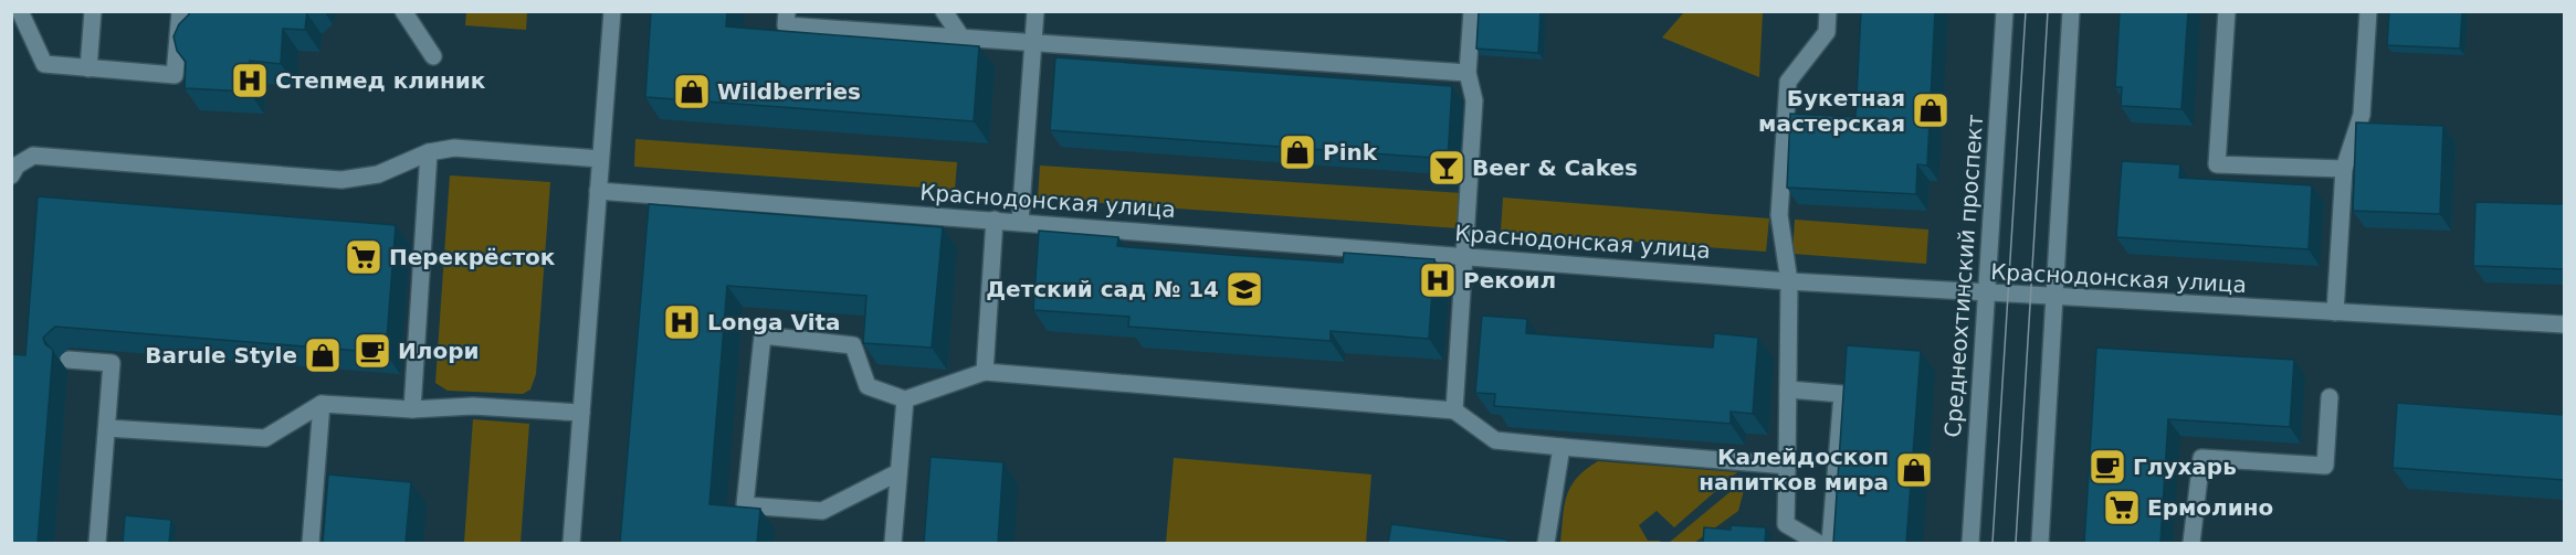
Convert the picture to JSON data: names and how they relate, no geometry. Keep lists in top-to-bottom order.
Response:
{
  "streets": {
    "street": ["Краснодонская улица", "Среднеохтинский проспект"]
  },
  "crossings": [
    ["Краснодонская улица", "Среднеохтинский проспект"]
  ],
  "places": {
    "hospital": ["Степмед клиник", "Рекоил", "Longa Vita"],
    "shop": [
      "Wildberries",
      "Букетная мастерская",
      "Pink",
      "Barule Style",
      "Калейдоскоп напитков мира"
    ],
    "bar": ["Beer & Cakes"],
    "supermarket": ["Перекрёсток", "Ермолино"],
    "school or university": ["Детский сад № 14"],
    "cafe": ["Илори", "Глухарь"]
  }
}
